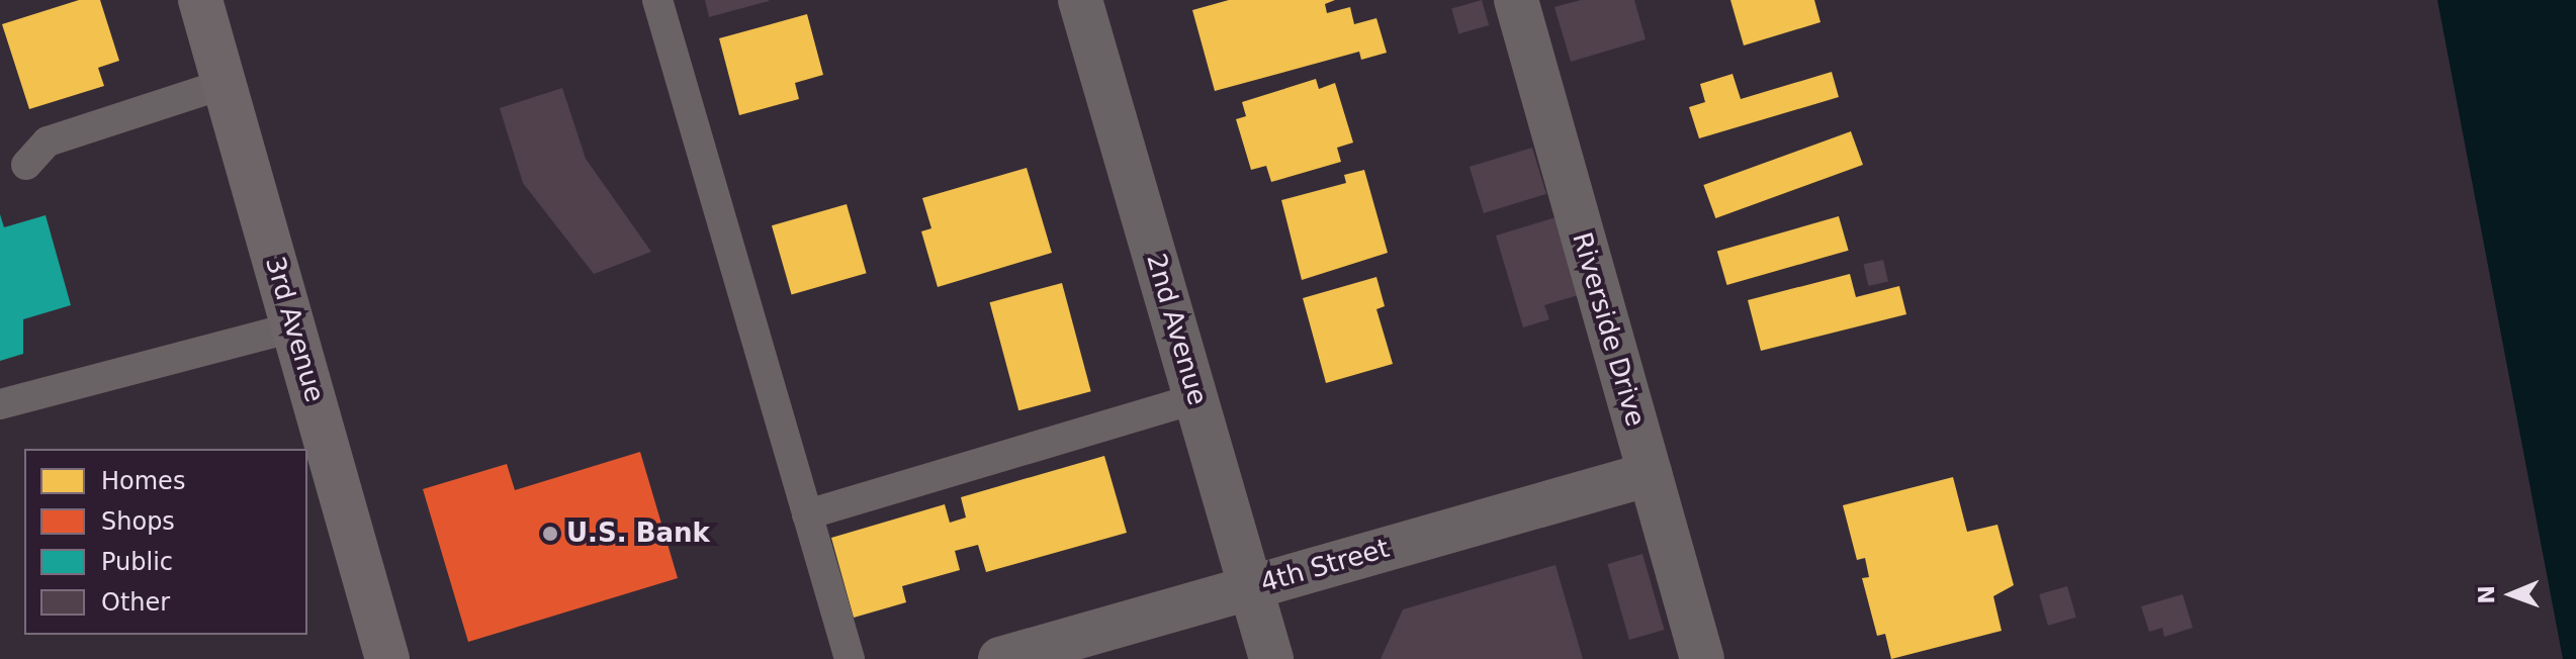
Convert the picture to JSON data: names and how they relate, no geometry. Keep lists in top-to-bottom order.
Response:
{
  "streets": {
    "street": [
      "3rd Avenue",
      "2nd Avenue",
      "Riverside Drive",
      "4th Street"
    ]
  },
  "crossings": [
    ["2nd Avenue", "4th Street"],
    ["Riverside Drive", "4th Street"]
  ],
  "places": ["U.S. Bank"],
  "legend": [
    "Homes",
    "Shops",
    "Public",
    "Other"
  ],
  "north": "left"
}
